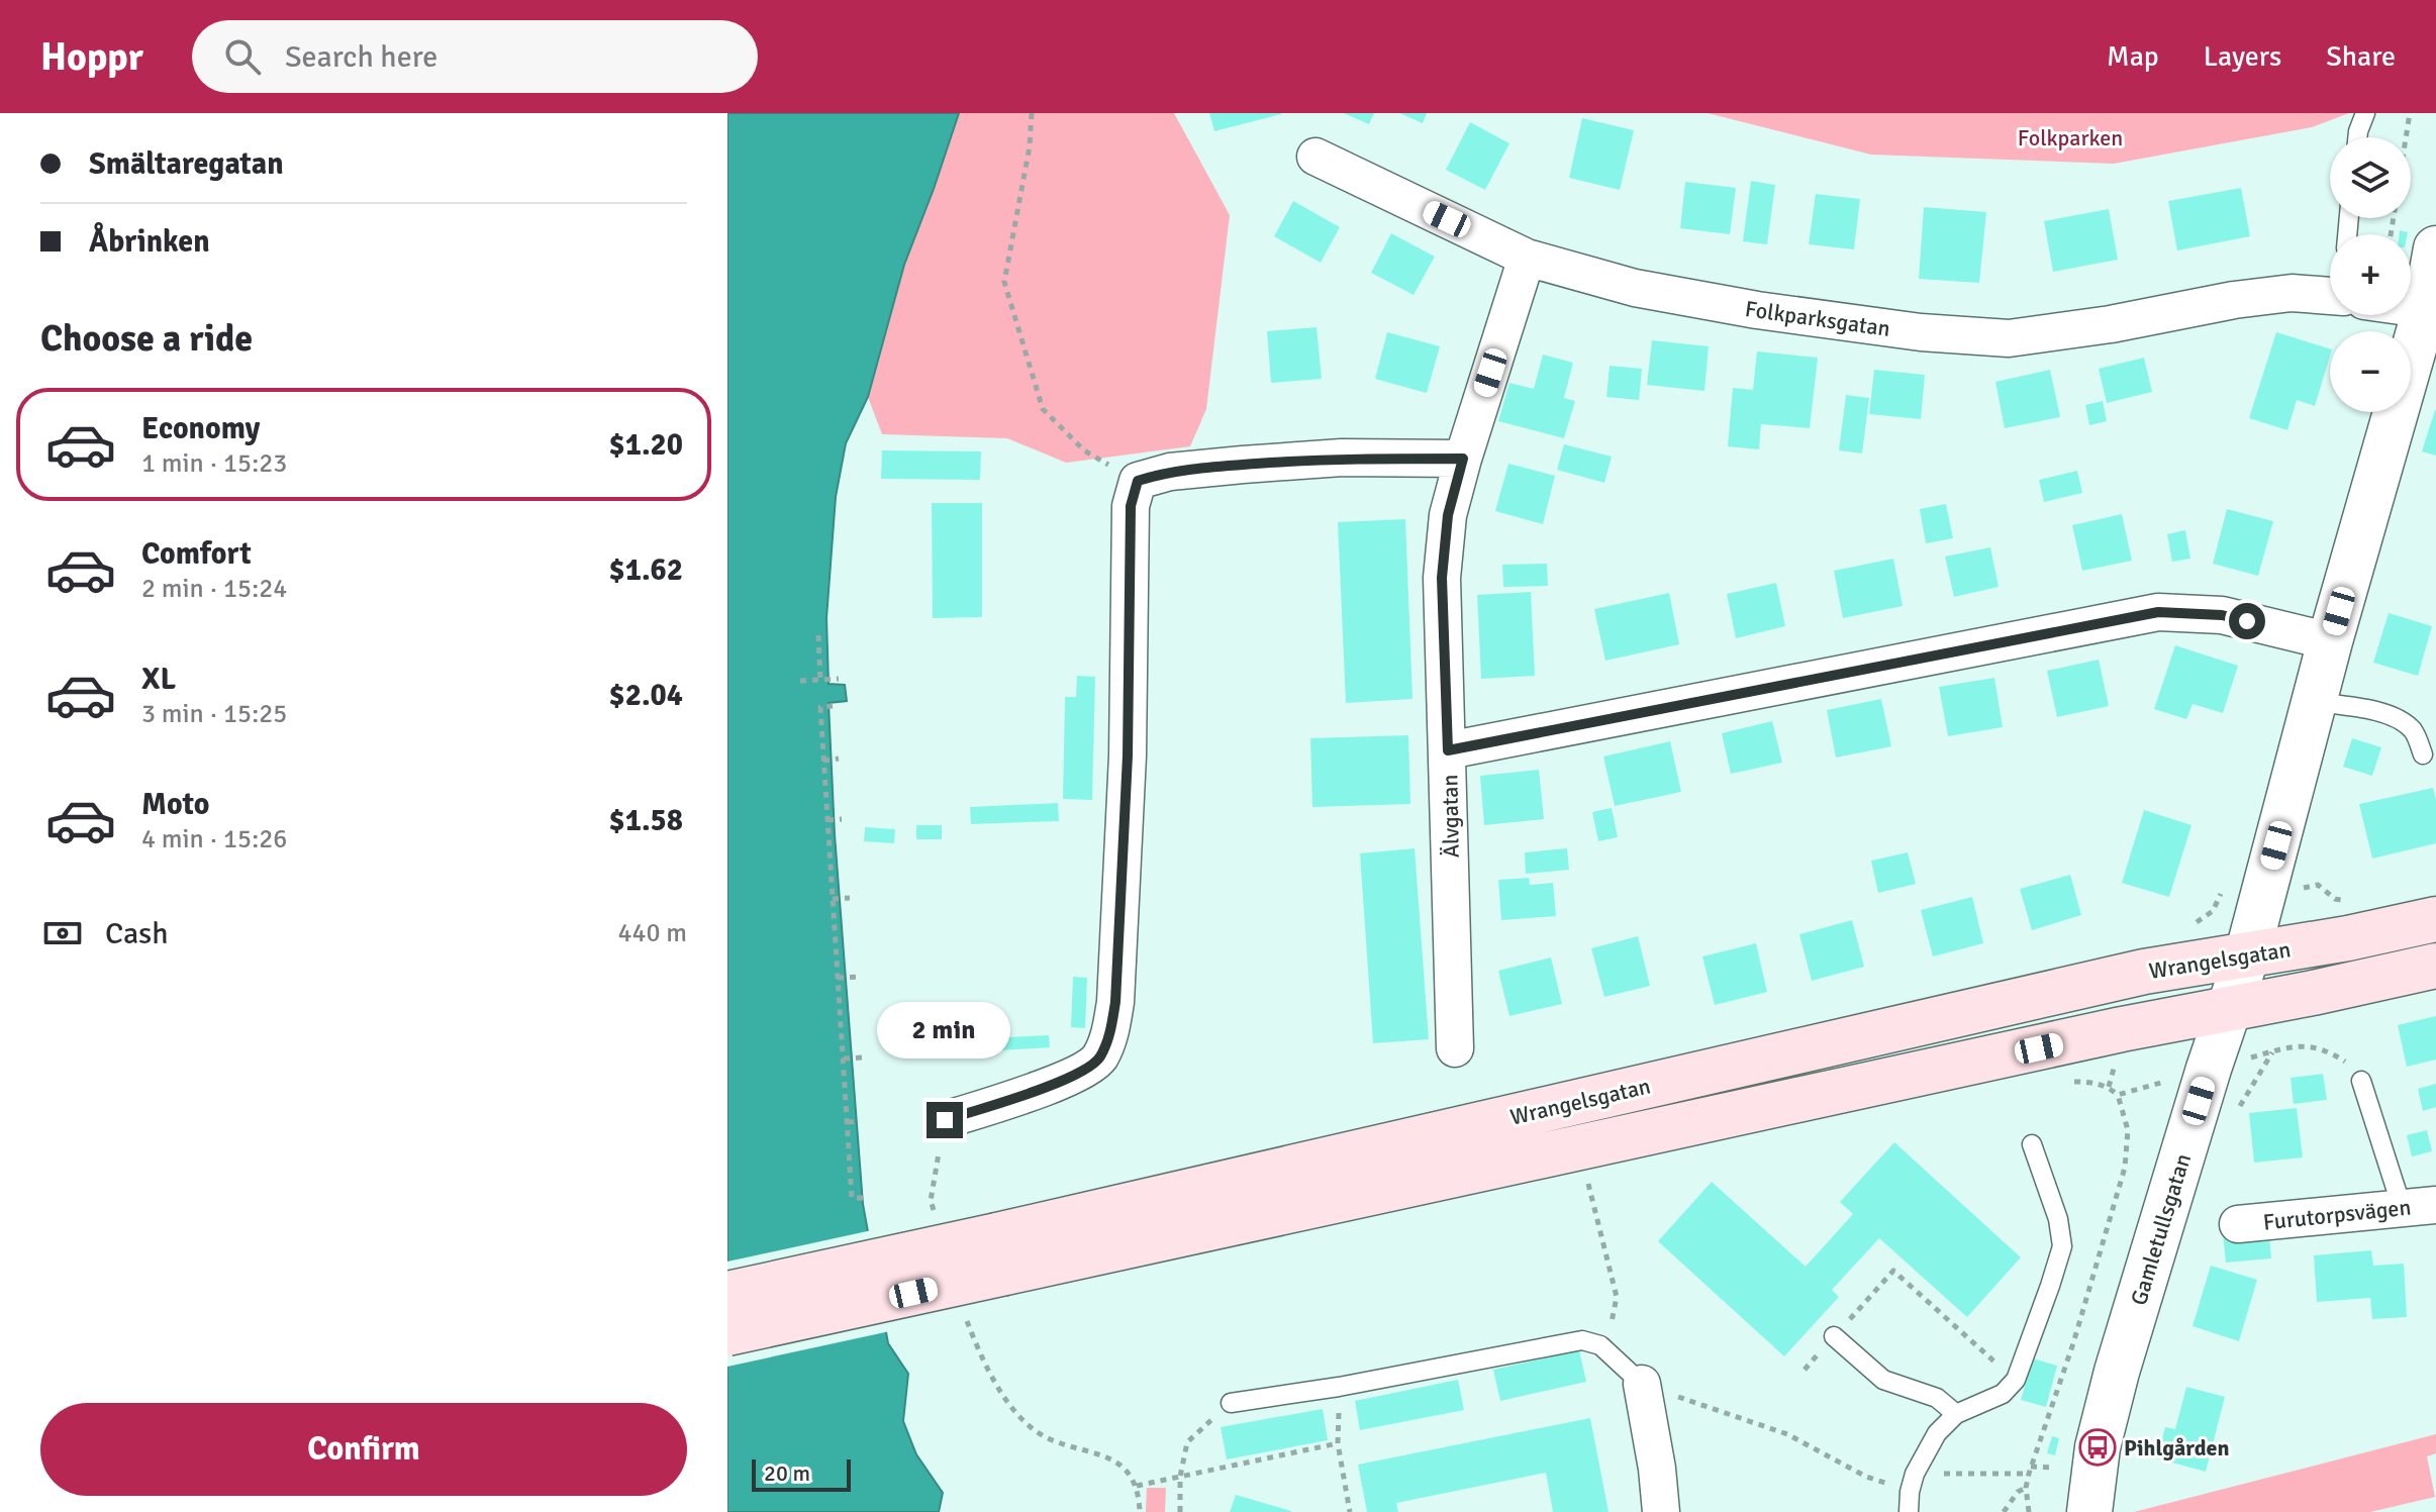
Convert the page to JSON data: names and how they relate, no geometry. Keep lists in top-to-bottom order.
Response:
{
  "streets": {
    "main road": ["Wrangelsgatan"],
    "street": [
      "Folkparksgatan",
      "Älvgatan",
      "Furutorpsvägen",
      "Gamletullsgatan"
    ]
  },
  "crossings": [
    ["Folkparksgatan", "Älvgatan"],
    ["Folkparksgatan", "Gamletullsgatan"],
    ["Wrangelsgatan", "Gamletullsgatan"]
  ],
  "parks": ["Folkparken"],
  "places": {
    "bus stop": ["Pihlgården"]
  },
  "scale_bar": "20 m",
  "page": {
    "header": "Hoppr",
    "search": "Search here",
    "nav": ["Map", "Layers", "Share"],
    "banner": ["Smältaregatan", "Åbrinken"],
    "map_buttons": ["+", "−"],
    "heading": "Choose a ride",
    "list": [
      {
        "name": "Economy",
        "note": "1 min · 15:23",
        "value": "$1.20"
      },
      {
        "name": "Comfort",
        "note": "2 min · 15:24",
        "value": "$1.62"
      },
      {
        "name": "XL",
        "note": "3 min · 15:25",
        "value": "$2.04"
      },
      {
        "name": "Moto",
        "note": "4 min · 15:26",
        "value": "$1.58"
      }
    ],
    "pay": ["Cash", "440 m"],
    "bubble": "2 min",
    "buttons": "Confirm",
    "scale": "20 m"
  }
}
